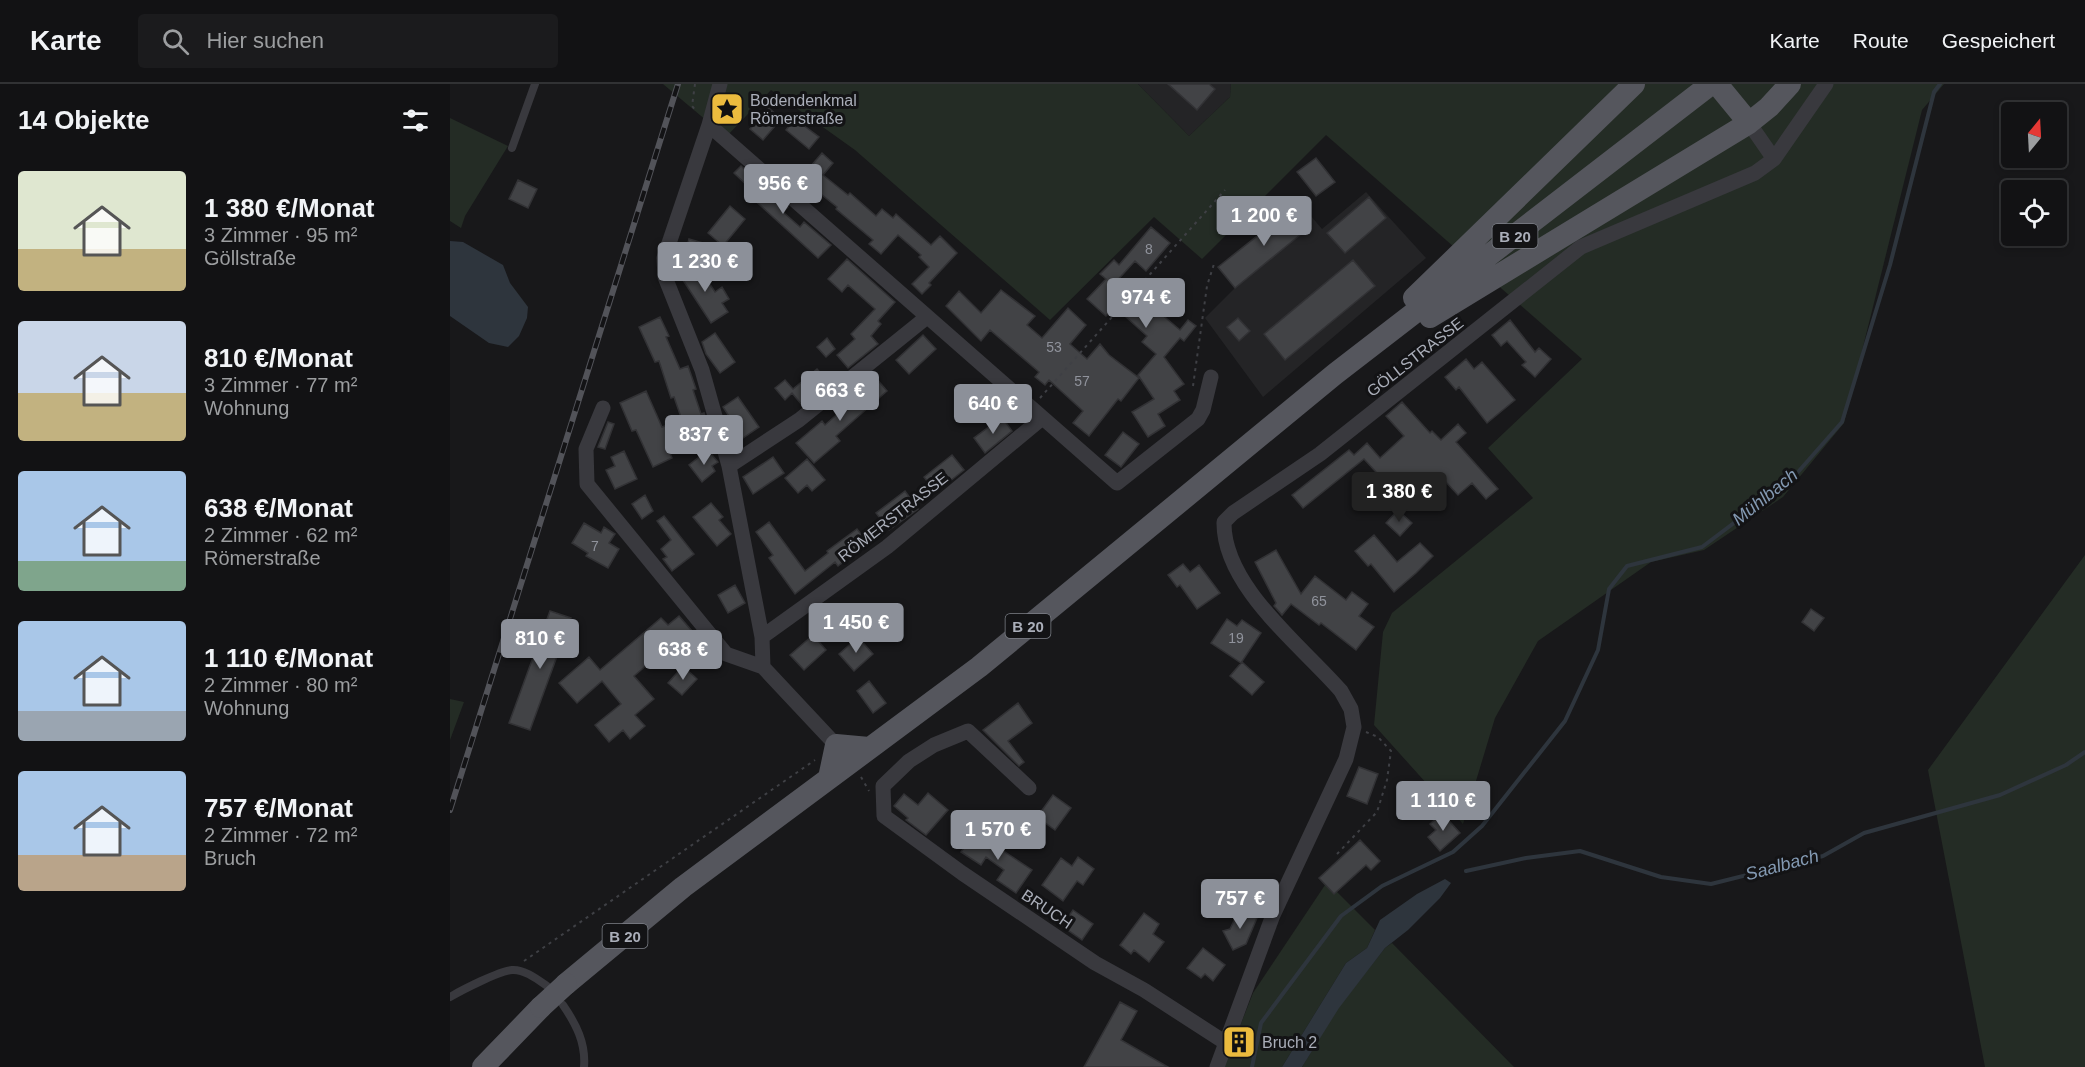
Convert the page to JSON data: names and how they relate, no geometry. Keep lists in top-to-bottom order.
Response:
{
  "streets": {
    "main road": ["B 20"],
    "street": ["GÖLLSTRASSE", "RÖMERSTRASSE", "BRUCH"]
  },
  "water": ["Mühlbach", "Saalbach"],
  "places": {
    "place": ["Bodendenkmal Römerstraße"],
    "building": ["Bruch 2"]
  },
  "house_numbers": [
    "8",
    "53",
    "57",
    "7",
    "65",
    "19"
  ],
  "north": "top",
  "page": {
    "header": "Karte",
    "search": "Hier suchen",
    "nav": ["Karte", "Route", "Gespeichert"],
    "heading": "14 Objekte",
    "list": [
      {
        "name": "1 380 €/Monat",
        "note": "3 Zimmer · 95 m² · Göllstraße"
      },
      {
        "name": "810 €/Monat",
        "note": "3 Zimmer · 77 m² · Wohnung"
      },
      {
        "name": "638 €/Monat",
        "note": "2 Zimmer · 62 m² · Römerstraße"
      },
      {
        "name": "1 110 €/Monat",
        "note": "2 Zimmer · 80 m² · Wohnung"
      },
      {
        "name": "757 €/Monat",
        "note": "2 Zimmer · 72 m² · Bruch"
      }
    ],
    "price": [
      "956 €",
      "1 200 €",
      "1 230 €",
      "974 €",
      "663 €",
      "640 €",
      "837 €",
      "1 380 €",
      "1 450 €",
      "810 €",
      "638 €",
      "1 110 €",
      "1 570 €",
      "757 €"
    ]
  }
}
